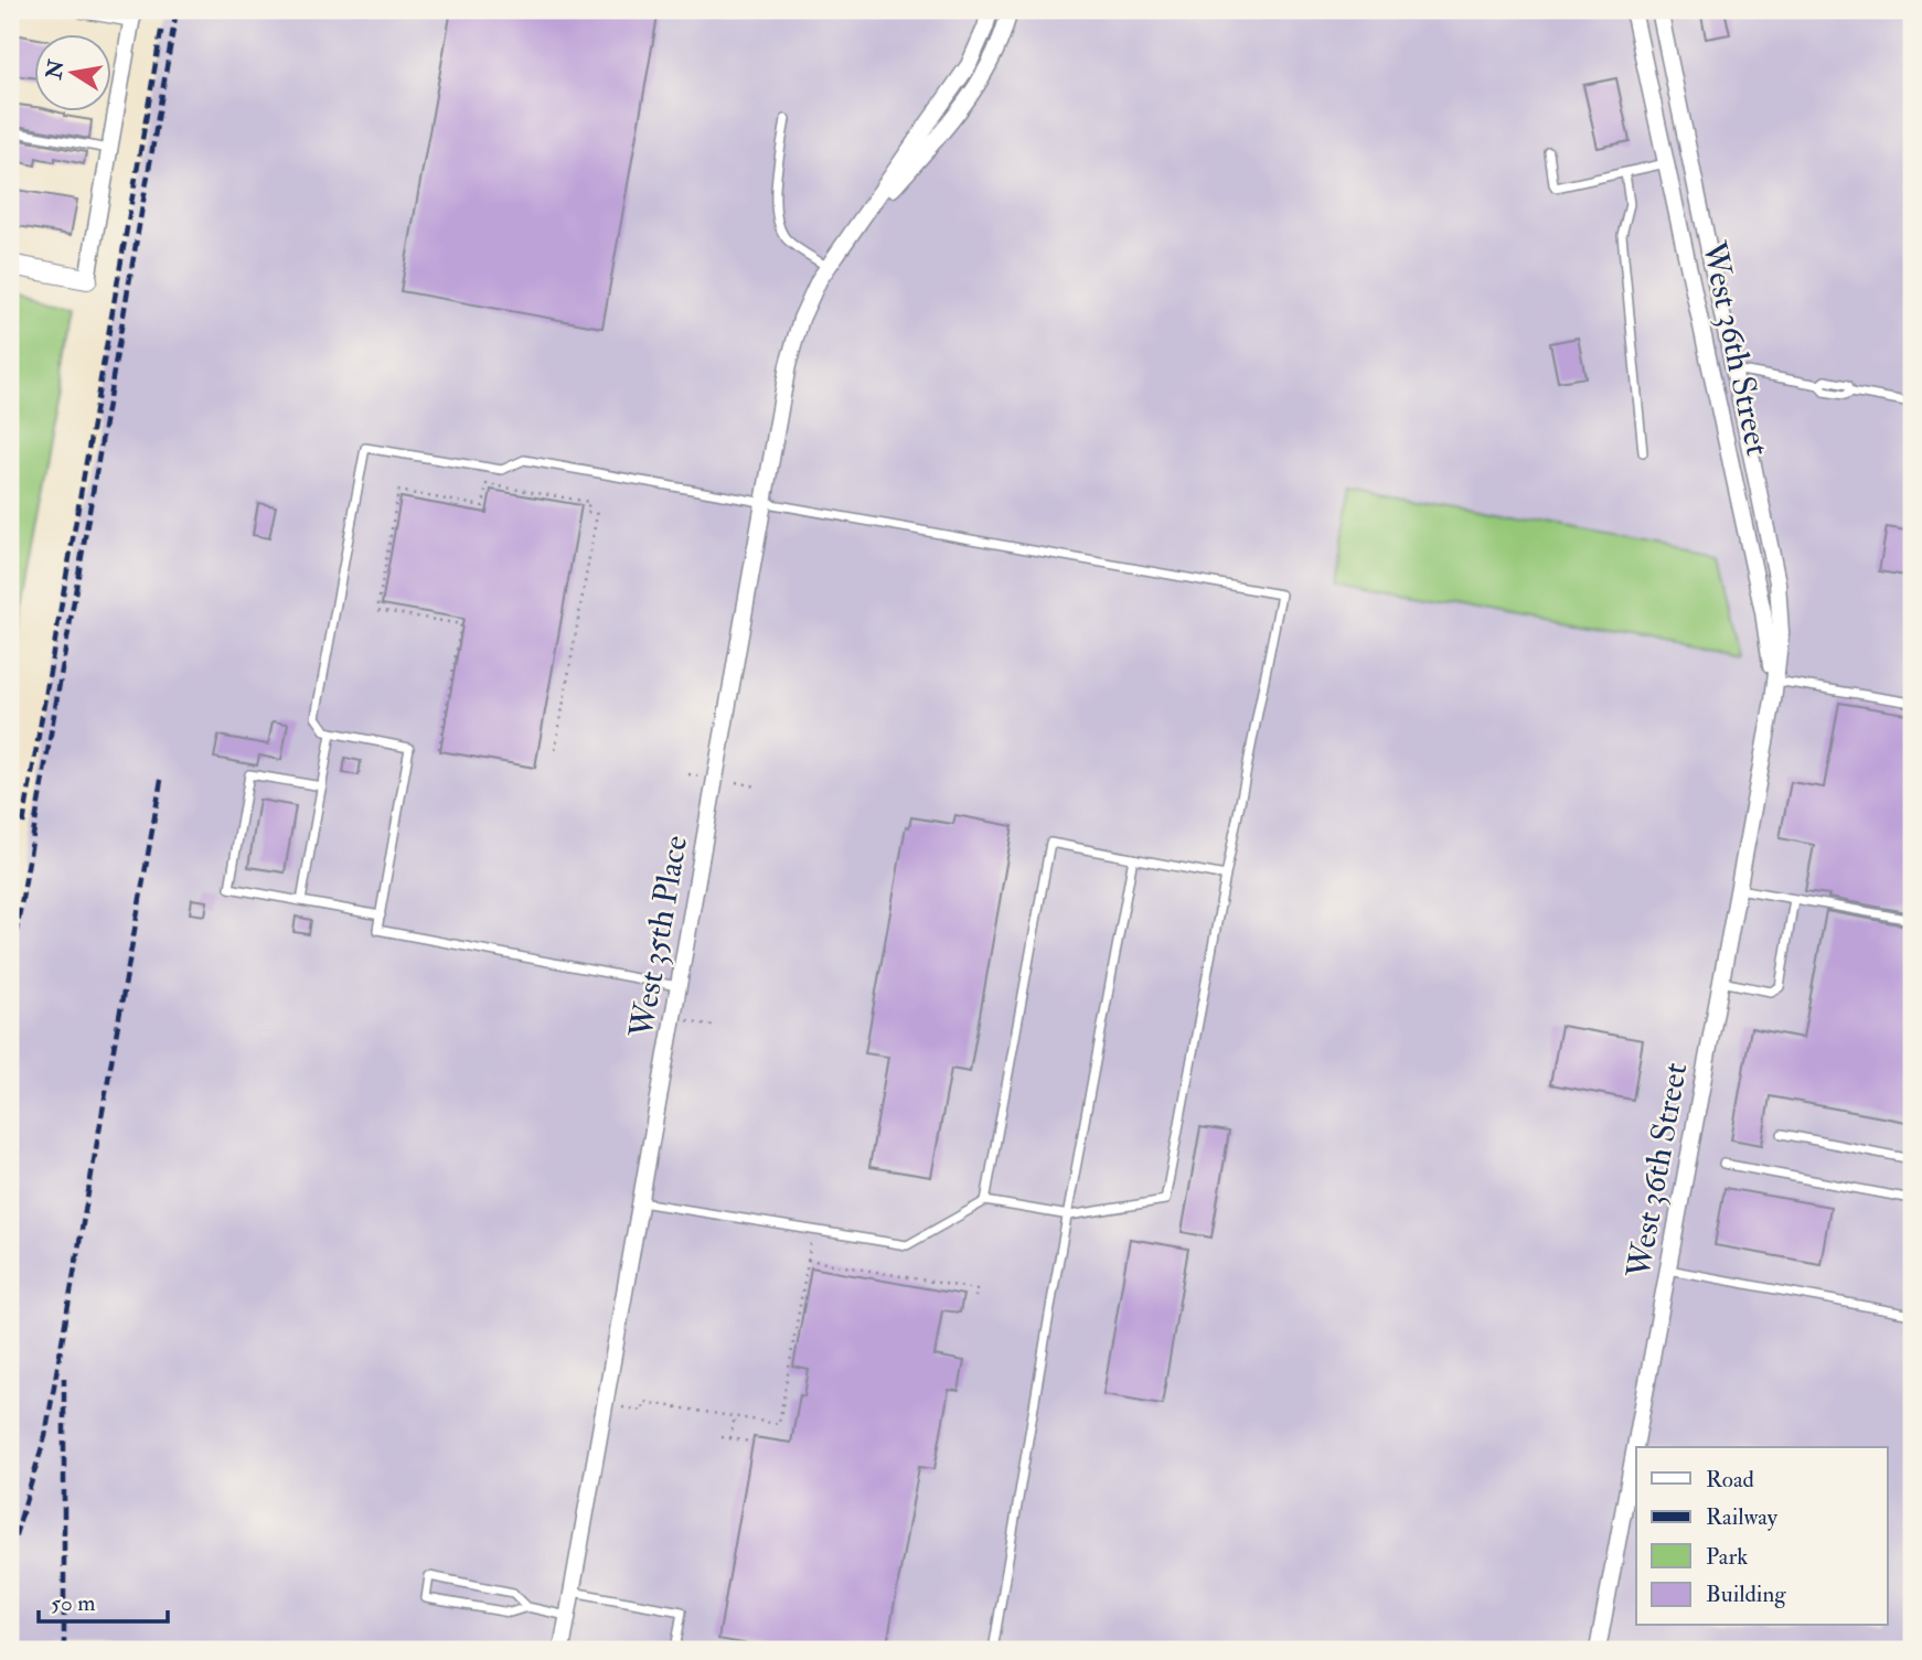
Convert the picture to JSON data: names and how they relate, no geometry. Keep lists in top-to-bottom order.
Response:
{
  "streets": {
    "street": ["West 36th Street", "West 35th Place"]
  },
  "legend": [
    "Road",
    "Railway",
    "Park",
    "Building"
  ],
  "scale_bar": "50 m",
  "north": "left"
}
